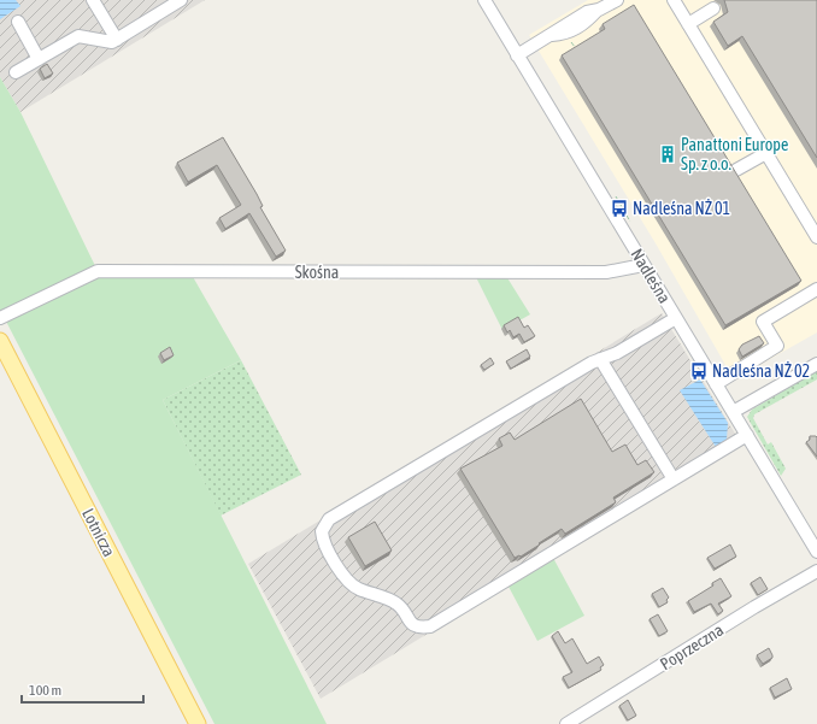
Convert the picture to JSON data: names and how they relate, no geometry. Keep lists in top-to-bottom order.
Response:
{
  "streets": {
    "main road": ["Lotnicza"],
    "street": ["Skośna", "Nadleśna", "Poprzeczna"]
  },
  "crossings": [
    ["Skośna", "Nadleśna"]
  ],
  "places": {
    "building": ["Panattoni Europe Sp. z o.o."],
    "bus stop": ["Nadleśna NŻ 01", "Nadleśna NŻ 02"]
  },
  "scale_bar": "100 m"
}
